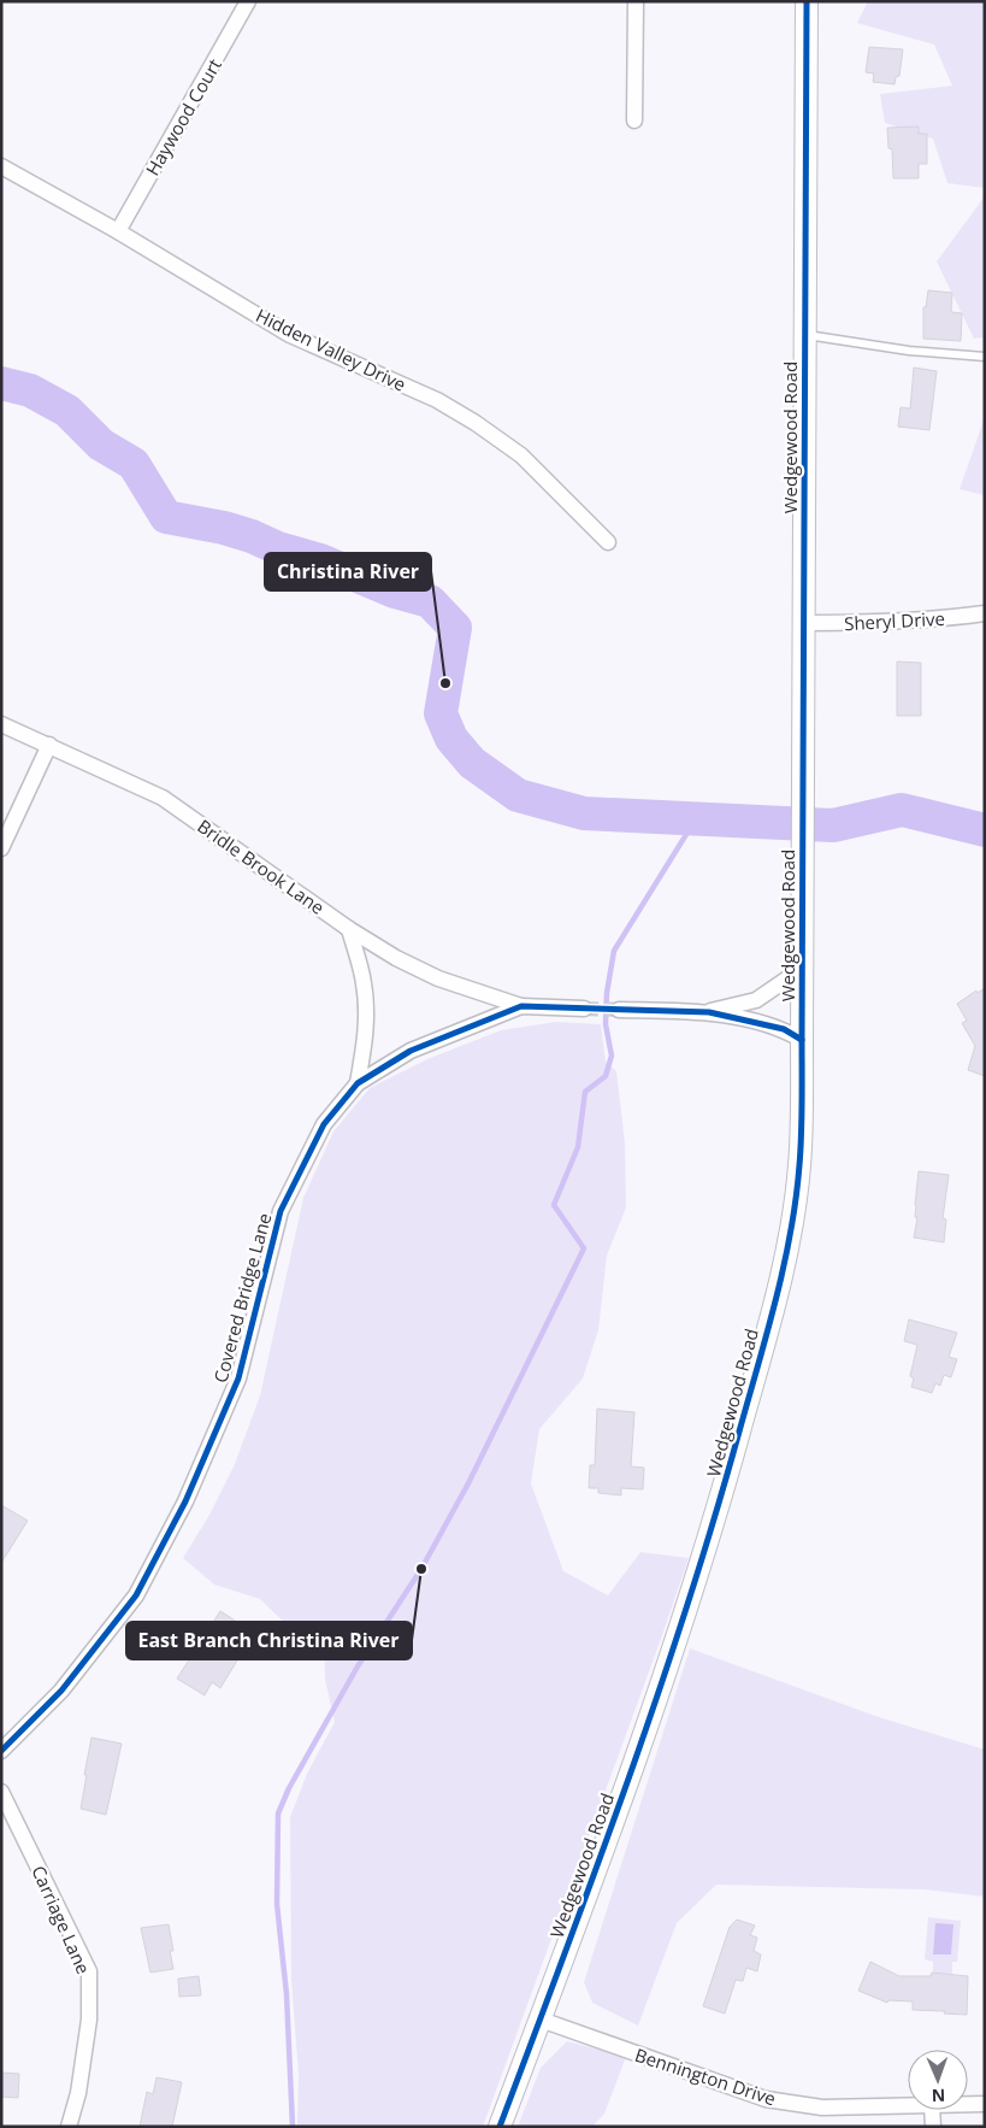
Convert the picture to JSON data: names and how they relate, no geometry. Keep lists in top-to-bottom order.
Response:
{
  "streets": {
    "street": [
      "Haywood Court",
      "Hidden Valley Drive",
      "Wedgewood Road",
      "Sheryl Drive",
      "Bridle Brook Lane",
      "Covered Bridge Lane",
      "Carriage Lane",
      "Bennington Drive"
    ]
  },
  "crossings": [
    ["Haywood Court", "Hidden Valley Drive"],
    ["Wedgewood Road", "Sheryl Drive"],
    ["Wedgewood Road", "Bennington Drive"],
    ["Bridle Brook Lane", "Covered Bridge Lane"]
  ],
  "places": ["Christina River", "East Branch Christina River"],
  "north": "bottom"
}
